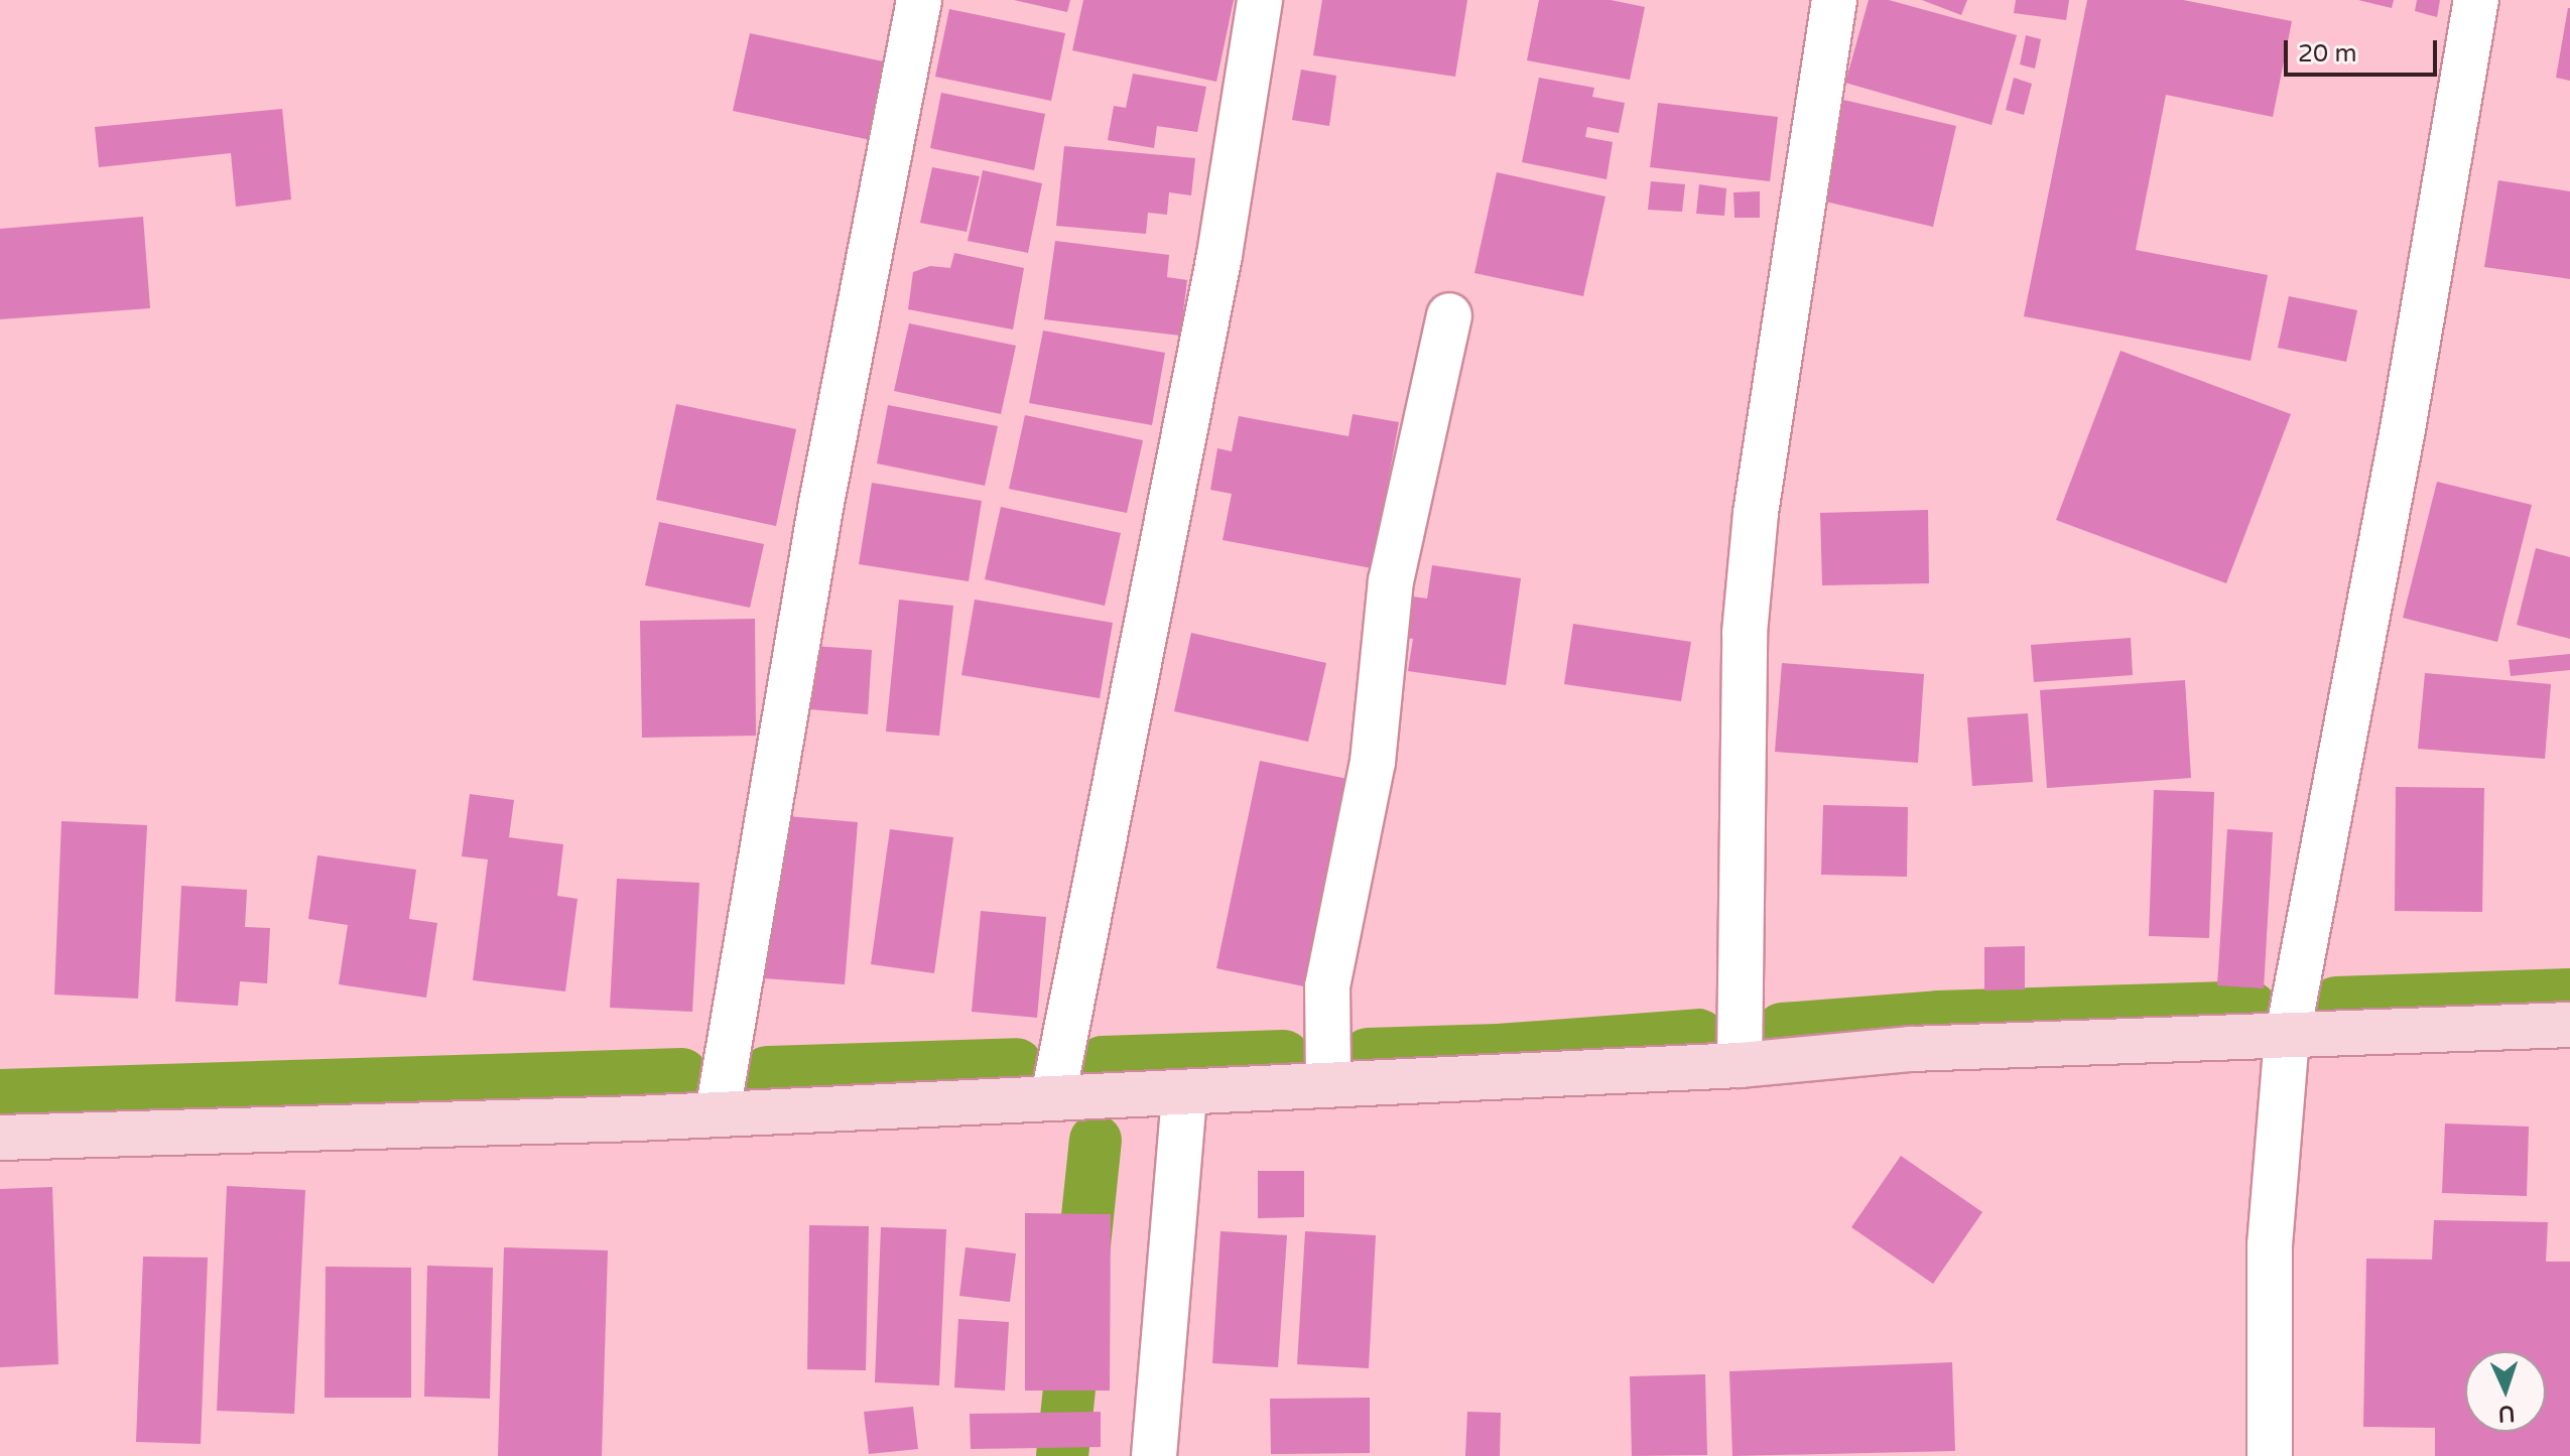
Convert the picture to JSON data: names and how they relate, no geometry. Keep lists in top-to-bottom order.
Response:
{
  "scale_bar": "20 m",
  "north": "bottom"
}
